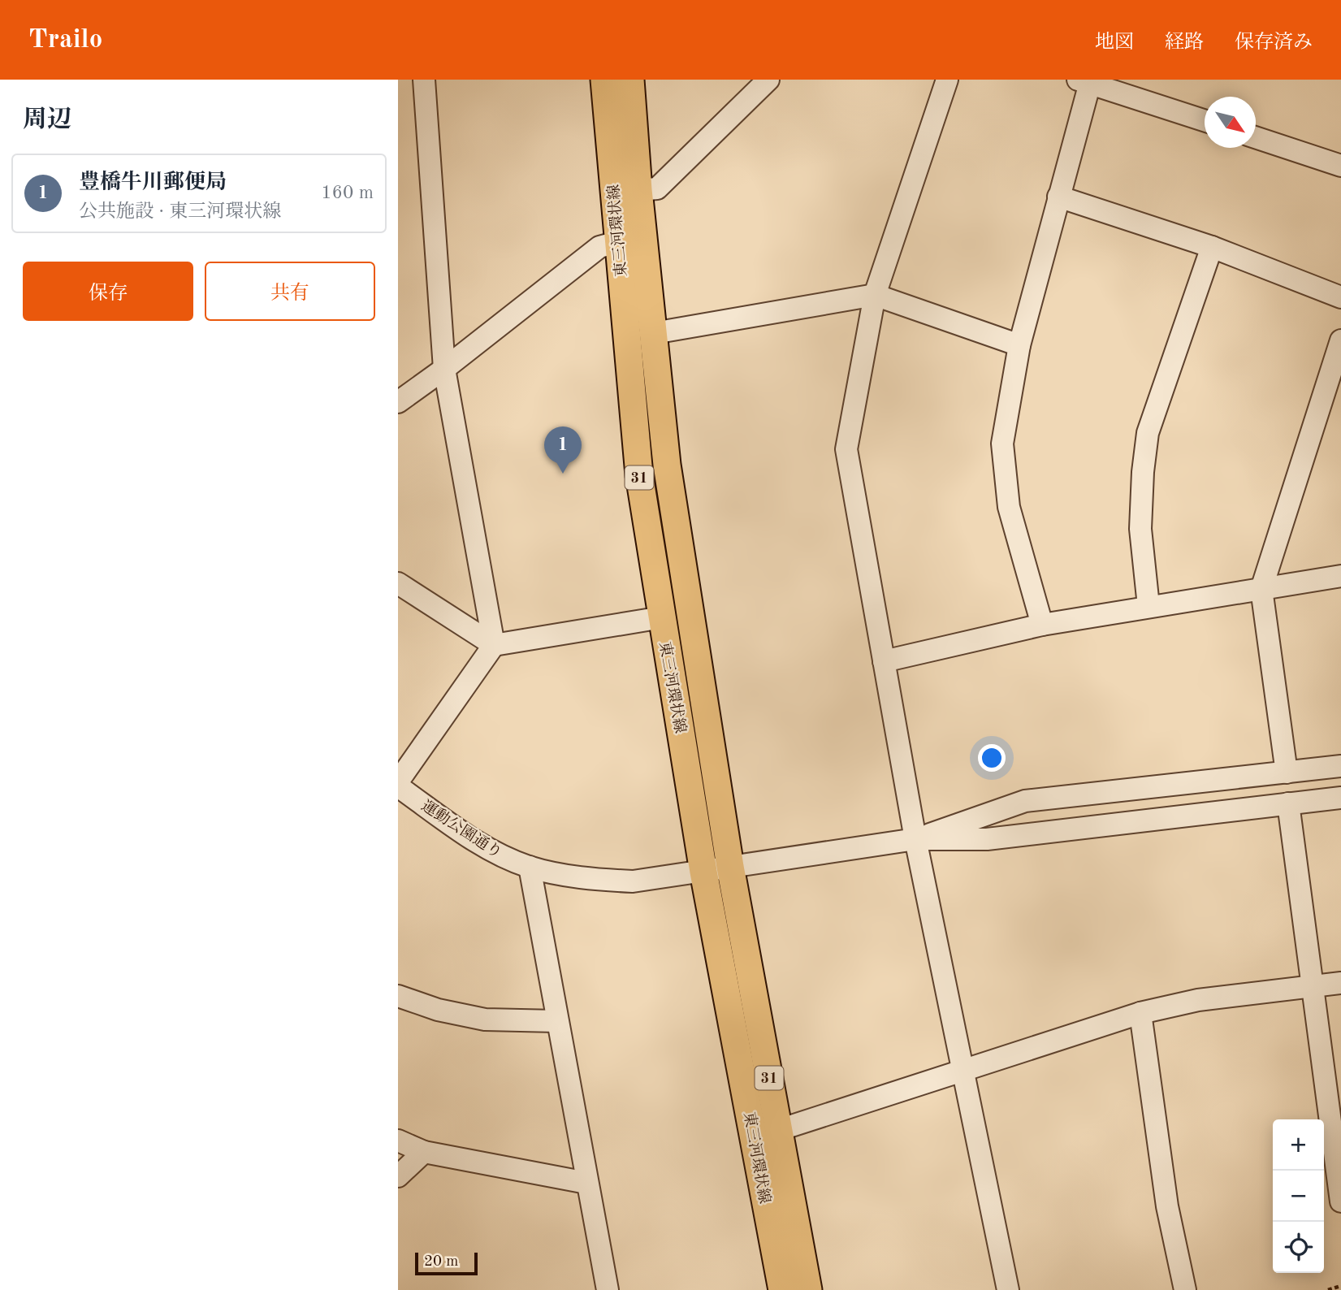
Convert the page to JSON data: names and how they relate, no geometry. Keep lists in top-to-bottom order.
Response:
{
  "streets": {
    "main road": ["東三河環状線", "31"],
    "street": ["運動公園通り"]
  },
  "crossings": [
    ["東三河環状線", "運動公園通り"]
  ],
  "scale_bar": "20 m",
  "north": "bottom right",
  "page": {
    "header": "Trailo",
    "nav": ["地図", "経路", "保存済み"],
    "heading": "周辺",
    "list": [
      {
        "mark": "1",
        "name": "豊橋牛川郵便局",
        "note": "公共施設 · 東三河環状線",
        "value": "160 m"
      }
    ],
    "buttons": ["保存", "共有"],
    "pins": "1",
    "map_buttons": ["+", "−"],
    "scale": "20 m"
  }
}
